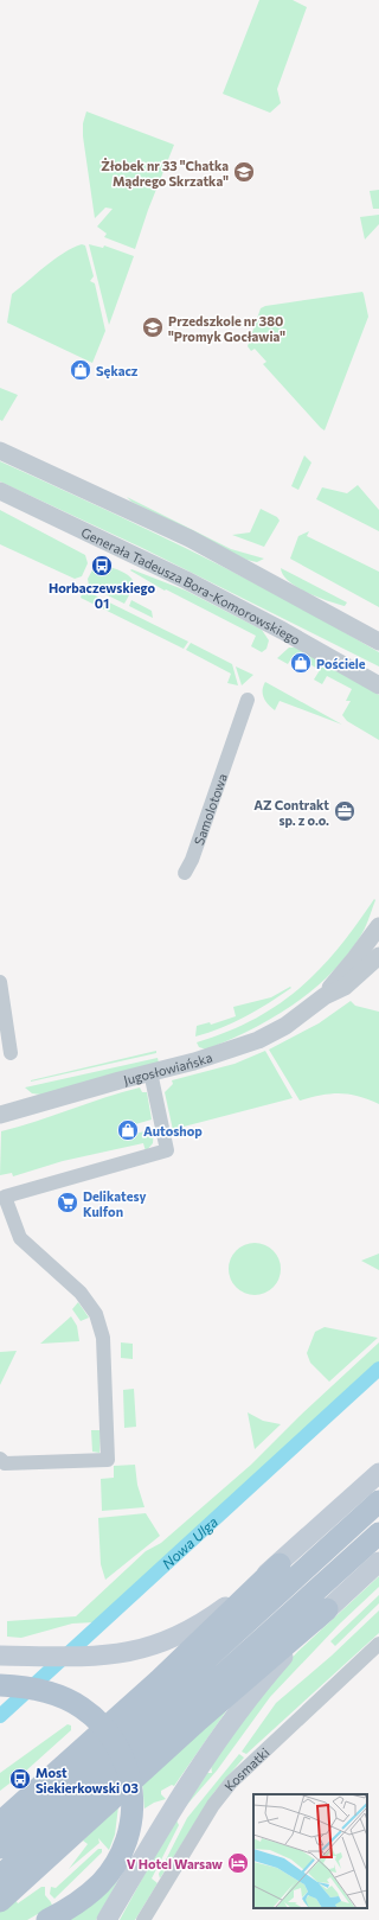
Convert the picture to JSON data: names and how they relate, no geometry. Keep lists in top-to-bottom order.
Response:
{
  "streets": {
    "street": [
      "Generała Tadeusza Bora-Komorowskiego",
      "Samolotowa",
      "Jugosłowiańska",
      "Kosmatki"
    ]
  },
  "water": ["Nowa Ulga"],
  "places": {
    "school or university": ["Żłobek nr 33 \"Chatka Mądrego Skrzatka\"", "Przedszkole nr 380 \"Promyk Gocławia\""],
    "shop": ["Sękacz", "Pościele", "Autoshop"],
    "bus stop": ["Horbaczewskiego 01", "Most Siekierkowski 03"],
    "office": ["AZ Contrakt sp. z o.o."],
    "supermarket": ["Delikatesy Kulfon"],
    "hotel": ["V Hotel Warsaw"]
  }
}
